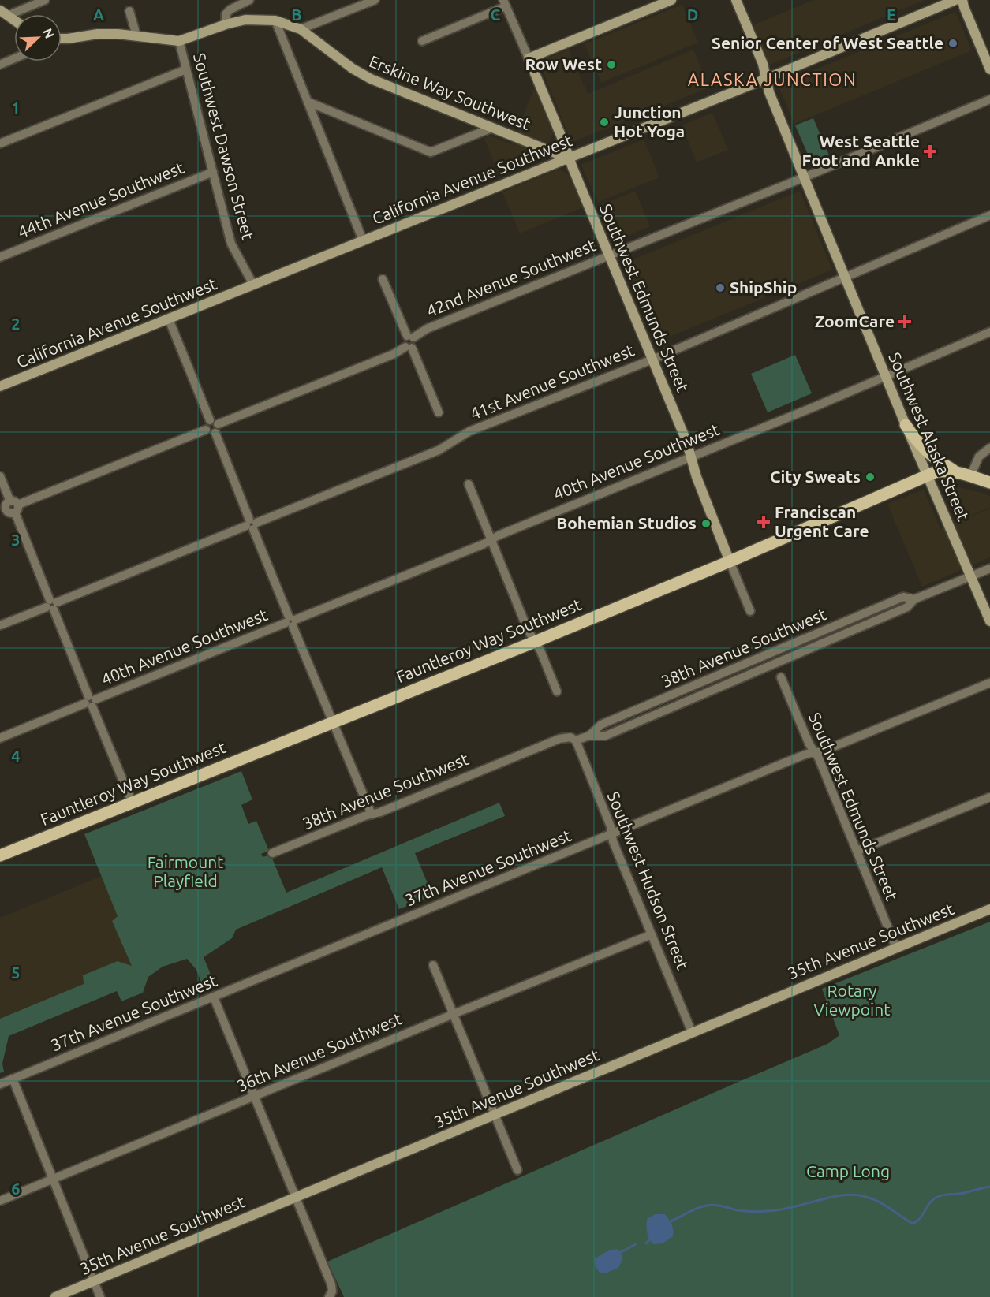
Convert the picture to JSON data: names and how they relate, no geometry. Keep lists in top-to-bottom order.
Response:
{
  "streets": {
    "main road": [
      "Erskine Way Southwest",
      "California Avenue Southwest",
      "Southwest Edmunds Street",
      "Southwest Alaska Street",
      "Fauntleroy Way Southwest",
      "35th Avenue Southwest"
    ],
    "street": [
      "Southwest Dawson Street",
      "44th Avenue Southwest",
      "42nd Avenue Southwest",
      "41st Avenue Southwest",
      "40th Avenue Southwest",
      "38th Avenue Southwest",
      "37th Avenue Southwest",
      "Southwest Hudson Street",
      "36th Avenue Southwest"
    ]
  },
  "crossings": [
    ["Erskine Way Southwest", "Southwest Dawson Street"],
    ["Erskine Way Southwest", "California Avenue Southwest"],
    ["Erskine Way Southwest", "Southwest Edmunds Street"],
    ["Southwest Dawson Street", "California Avenue Southwest"],
    ["Southwest Dawson Street", "44th Avenue Southwest"],
    ["California Avenue Southwest", "Southwest Edmunds Street"],
    ["California Avenue Southwest", "Southwest Alaska Street"],
    ["42nd Avenue Southwest", "Southwest Edmunds Street"],
    ["42nd Avenue Southwest", "Southwest Alaska Street"],
    ["Southwest Edmunds Street", "41st Avenue Southwest"],
    ["Southwest Edmunds Street", "40th Avenue Southwest"],
    ["Southwest Edmunds Street", "Fauntleroy Way Southwest"],
    ["Southwest Edmunds Street", "37th Avenue Southwest"],
    ["Southwest Edmunds Street", "35th Avenue Southwest"],
    ["41st Avenue Southwest", "Southwest Alaska Street"],
    ["Southwest Alaska Street", "40th Avenue Southwest"],
    ["Southwest Alaska Street", "Fauntleroy Way Southwest"],
    ["Southwest Alaska Street", "38th Avenue Southwest"],
    ["38th Avenue Southwest", "Southwest Hudson Street"],
    ["37th Avenue Southwest", "Southwest Hudson Street"],
    ["Southwest Hudson Street", "35th Avenue Southwest"],
    ["Southwest Hudson Street", "36th Avenue Southwest"]
  ],
  "districts": ["ALASKA JUNCTION"],
  "parks": ["Fairmount Playfield", "Rotary Viewpoint", "Camp Long"],
  "places": {
    "other": [
      "Senior Center of West Seattle",
      "Row West",
      "Junction Hot Yoga",
      "ShipShip",
      "City Sweats",
      "Bohemian Studios"
    ],
    "health": ["West Seattle Foot and Ankle", "ZoomCare", "Franciscan Urgent Care"]
  },
  "north": "top right",
  "grid": {
    "columns": [
      "A",
      "B",
      "C",
      "D",
      "E"
    ],
    "rows": [
      "1",
      "2",
      "3",
      "4",
      "5",
      "6"
    ]
  }
}
